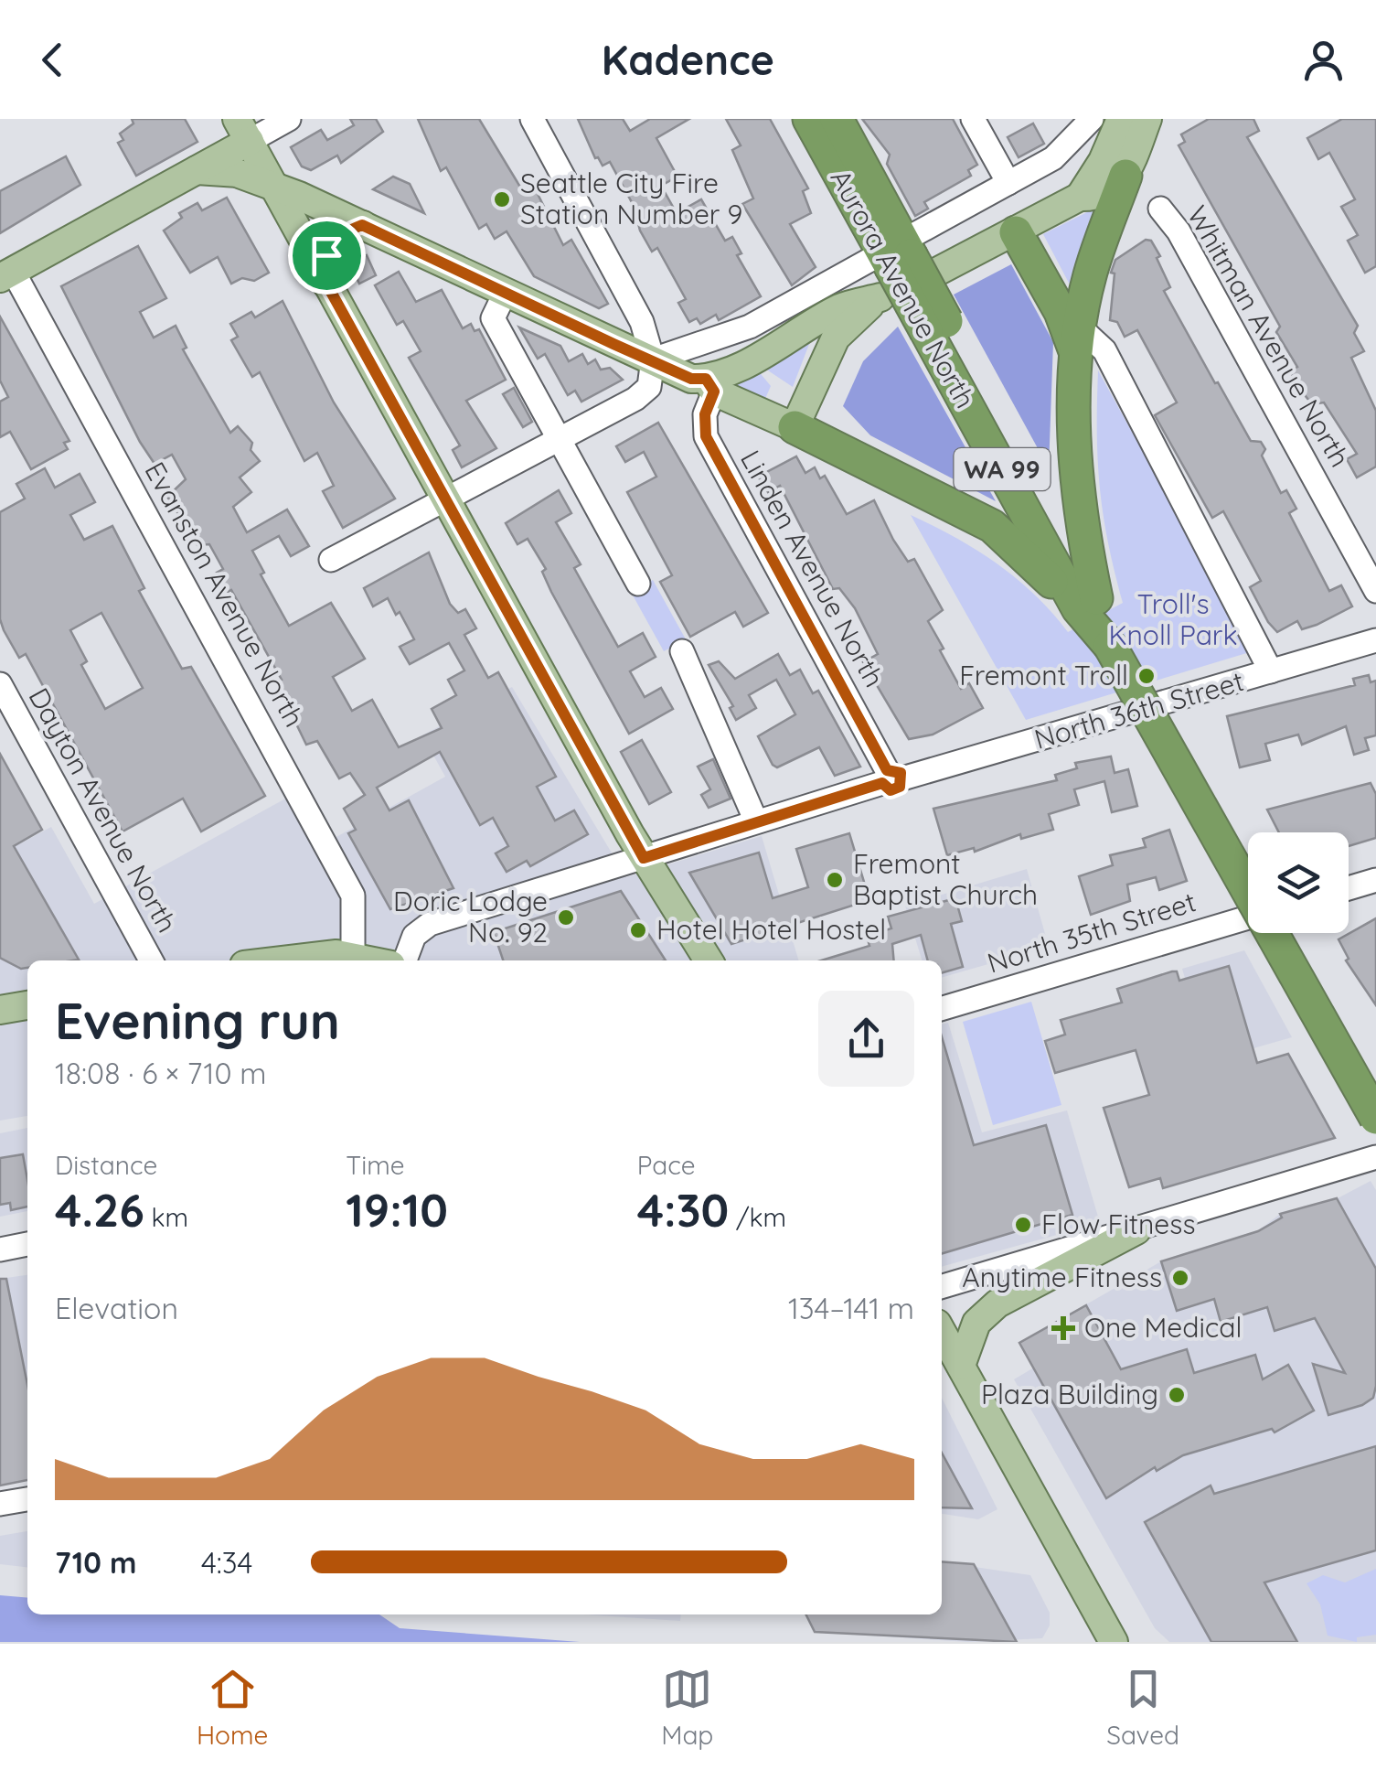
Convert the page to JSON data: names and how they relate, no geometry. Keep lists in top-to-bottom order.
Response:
{
  "streets": {
    "highway": ["Aurora Avenue North", "WA 99"],
    "street": [
      "Whitman Avenue North",
      "Linden Avenue North",
      "Evanston Avenue North",
      "North 36th Street",
      "Dayton Avenue North",
      "North 35th Street"
    ]
  },
  "crossings": [
    ["Linden Avenue North", "North 36th Street"]
  ],
  "parks": ["Troll's Knoll Park"],
  "places": {
    "other": [
      "Seattle City Fire Station Number 9",
      "Fremont Troll",
      "Fremont Baptist Church",
      "Doric Lodge No. 92",
      "Hotel Hotel Hostel",
      "Flow Fitness",
      "Anytime Fitness",
      "Plaza Building"
    ],
    "health": ["One Medical"]
  },
  "page": {
    "header": "Kadence",
    "heading": ["Evening run", "18:08 · 6 × 710 m"],
    "stats": [
      ["Distance", "4.26 km"],
      ["Time", "19:10"],
      ["Pace", "4:30 /km"]
    ],
    "chart": ["Elevation", "134–141 m"],
    "list": [
      {
        "name": "710 m",
        "note": "4:34"
      }
    ],
    "tabs": ["Home", "Map", "Saved"]
  }
}
